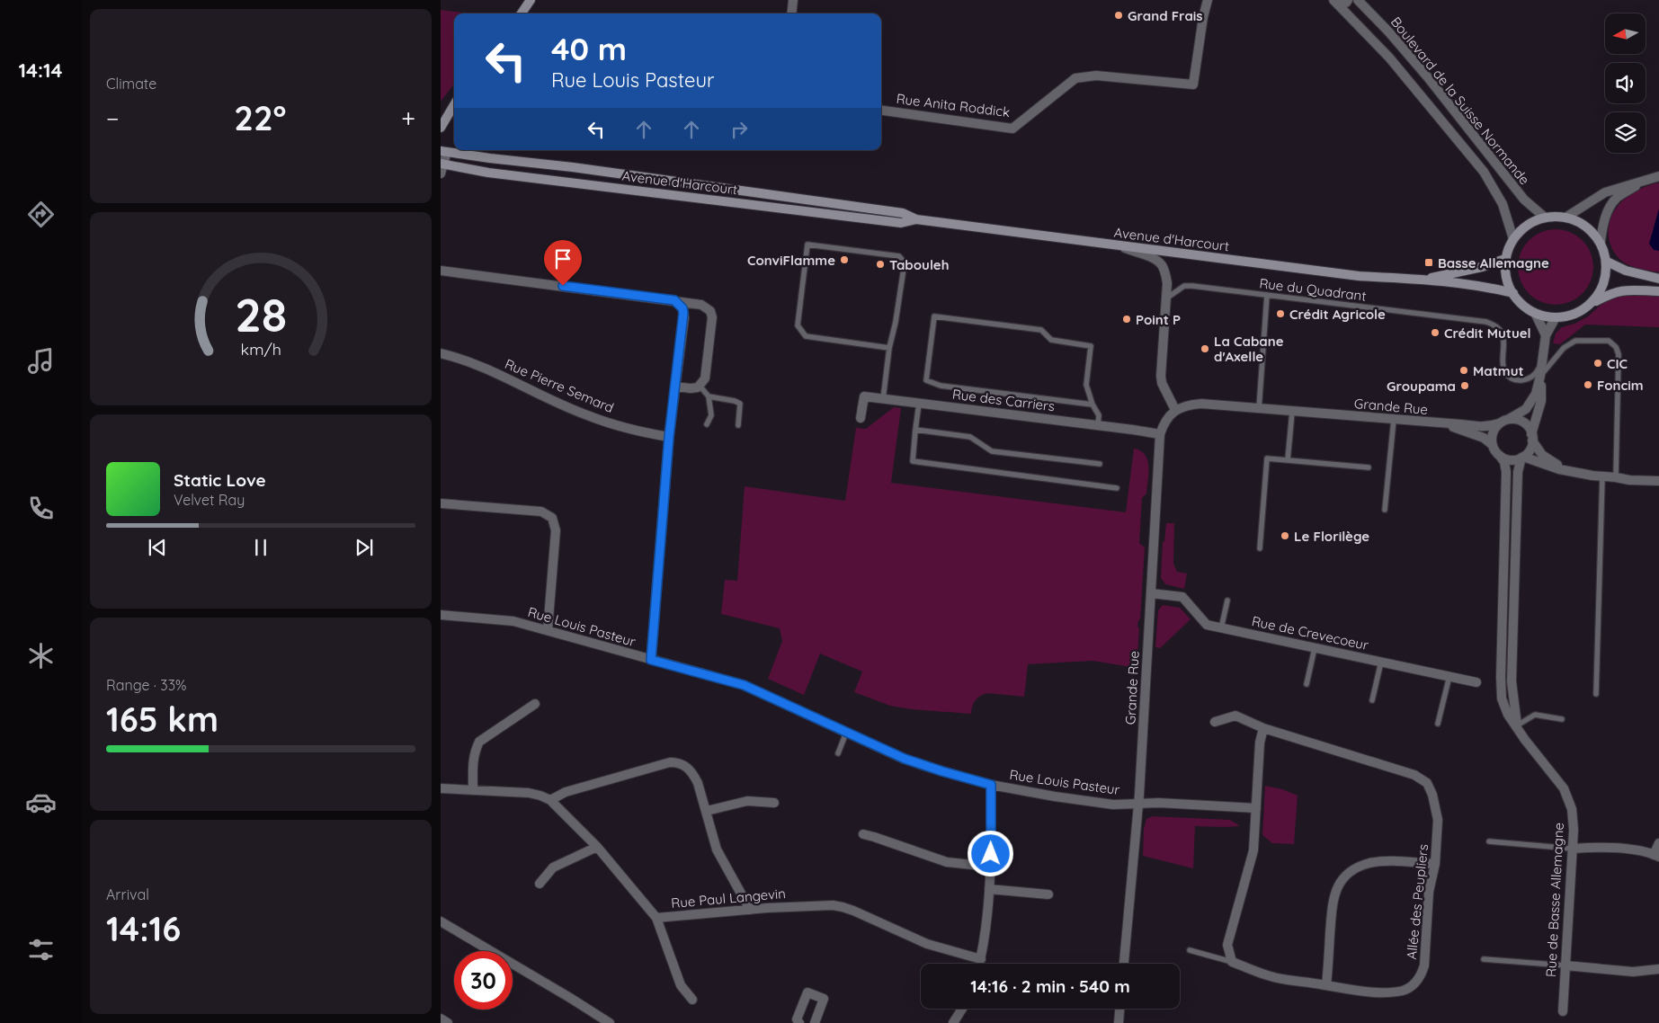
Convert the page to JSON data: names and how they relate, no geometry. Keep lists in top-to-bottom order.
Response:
{
  "streets": {
    "main road": ["Avenue d'Harcourt"],
    "street": [
      "Boulevard de la Suisse Normande",
      "Rue Anita Roddick",
      "Rue Pierre Semard",
      "Rue des Carriers",
      "Grande Rue",
      "Rue Louis Pasteur",
      "Rue de Crevecoeur",
      "Rue Paul Langevin",
      "Rue de Basse Allemagne",
      "Allée des Peupliers"
    ],
    "lane": ["Rue du Quadrant"]
  },
  "crossings": [
    ["Boulevard de la Suisse Normande", "Avenue d'Harcourt"],
    ["Rue des Carriers", "Grande Rue"],
    ["Grande Rue", "Rue Louis Pasteur"],
    ["Grande Rue", "Rue de Crevecoeur"],
    ["Grande Rue", "Rue de Basse Allemagne"]
  ],
  "places": {
    "other": [
      "Grand Frais",
      "ConviFlamme",
      "Tabouleh",
      "Crédit Agricole",
      "Point P",
      "Crédit Mutuel",
      "La Cabane d'Axelle",
      "CIC",
      "Matmut",
      "Foncim",
      "Groupama",
      "Le Florilège"
    ],
    "transit": ["Basse Allemagne"]
  },
  "north": "left",
  "page": {
    "tabs": "14:14",
    "tile": [
      "Climate",
      ["Range · 33%", "165 km"],
      ["Arrival", "14:16"]
    ],
    "turn": ["40 m", "Rue Louis Pasteur"],
    "heat": ["−", "22°", "+"],
    "song": ["Static Love", "Velvet Ray"],
    "limit": "30",
    "trip": "14:16 · 2 min · 540 m",
    "gauge": ["28", "km/h"]
  }
}
